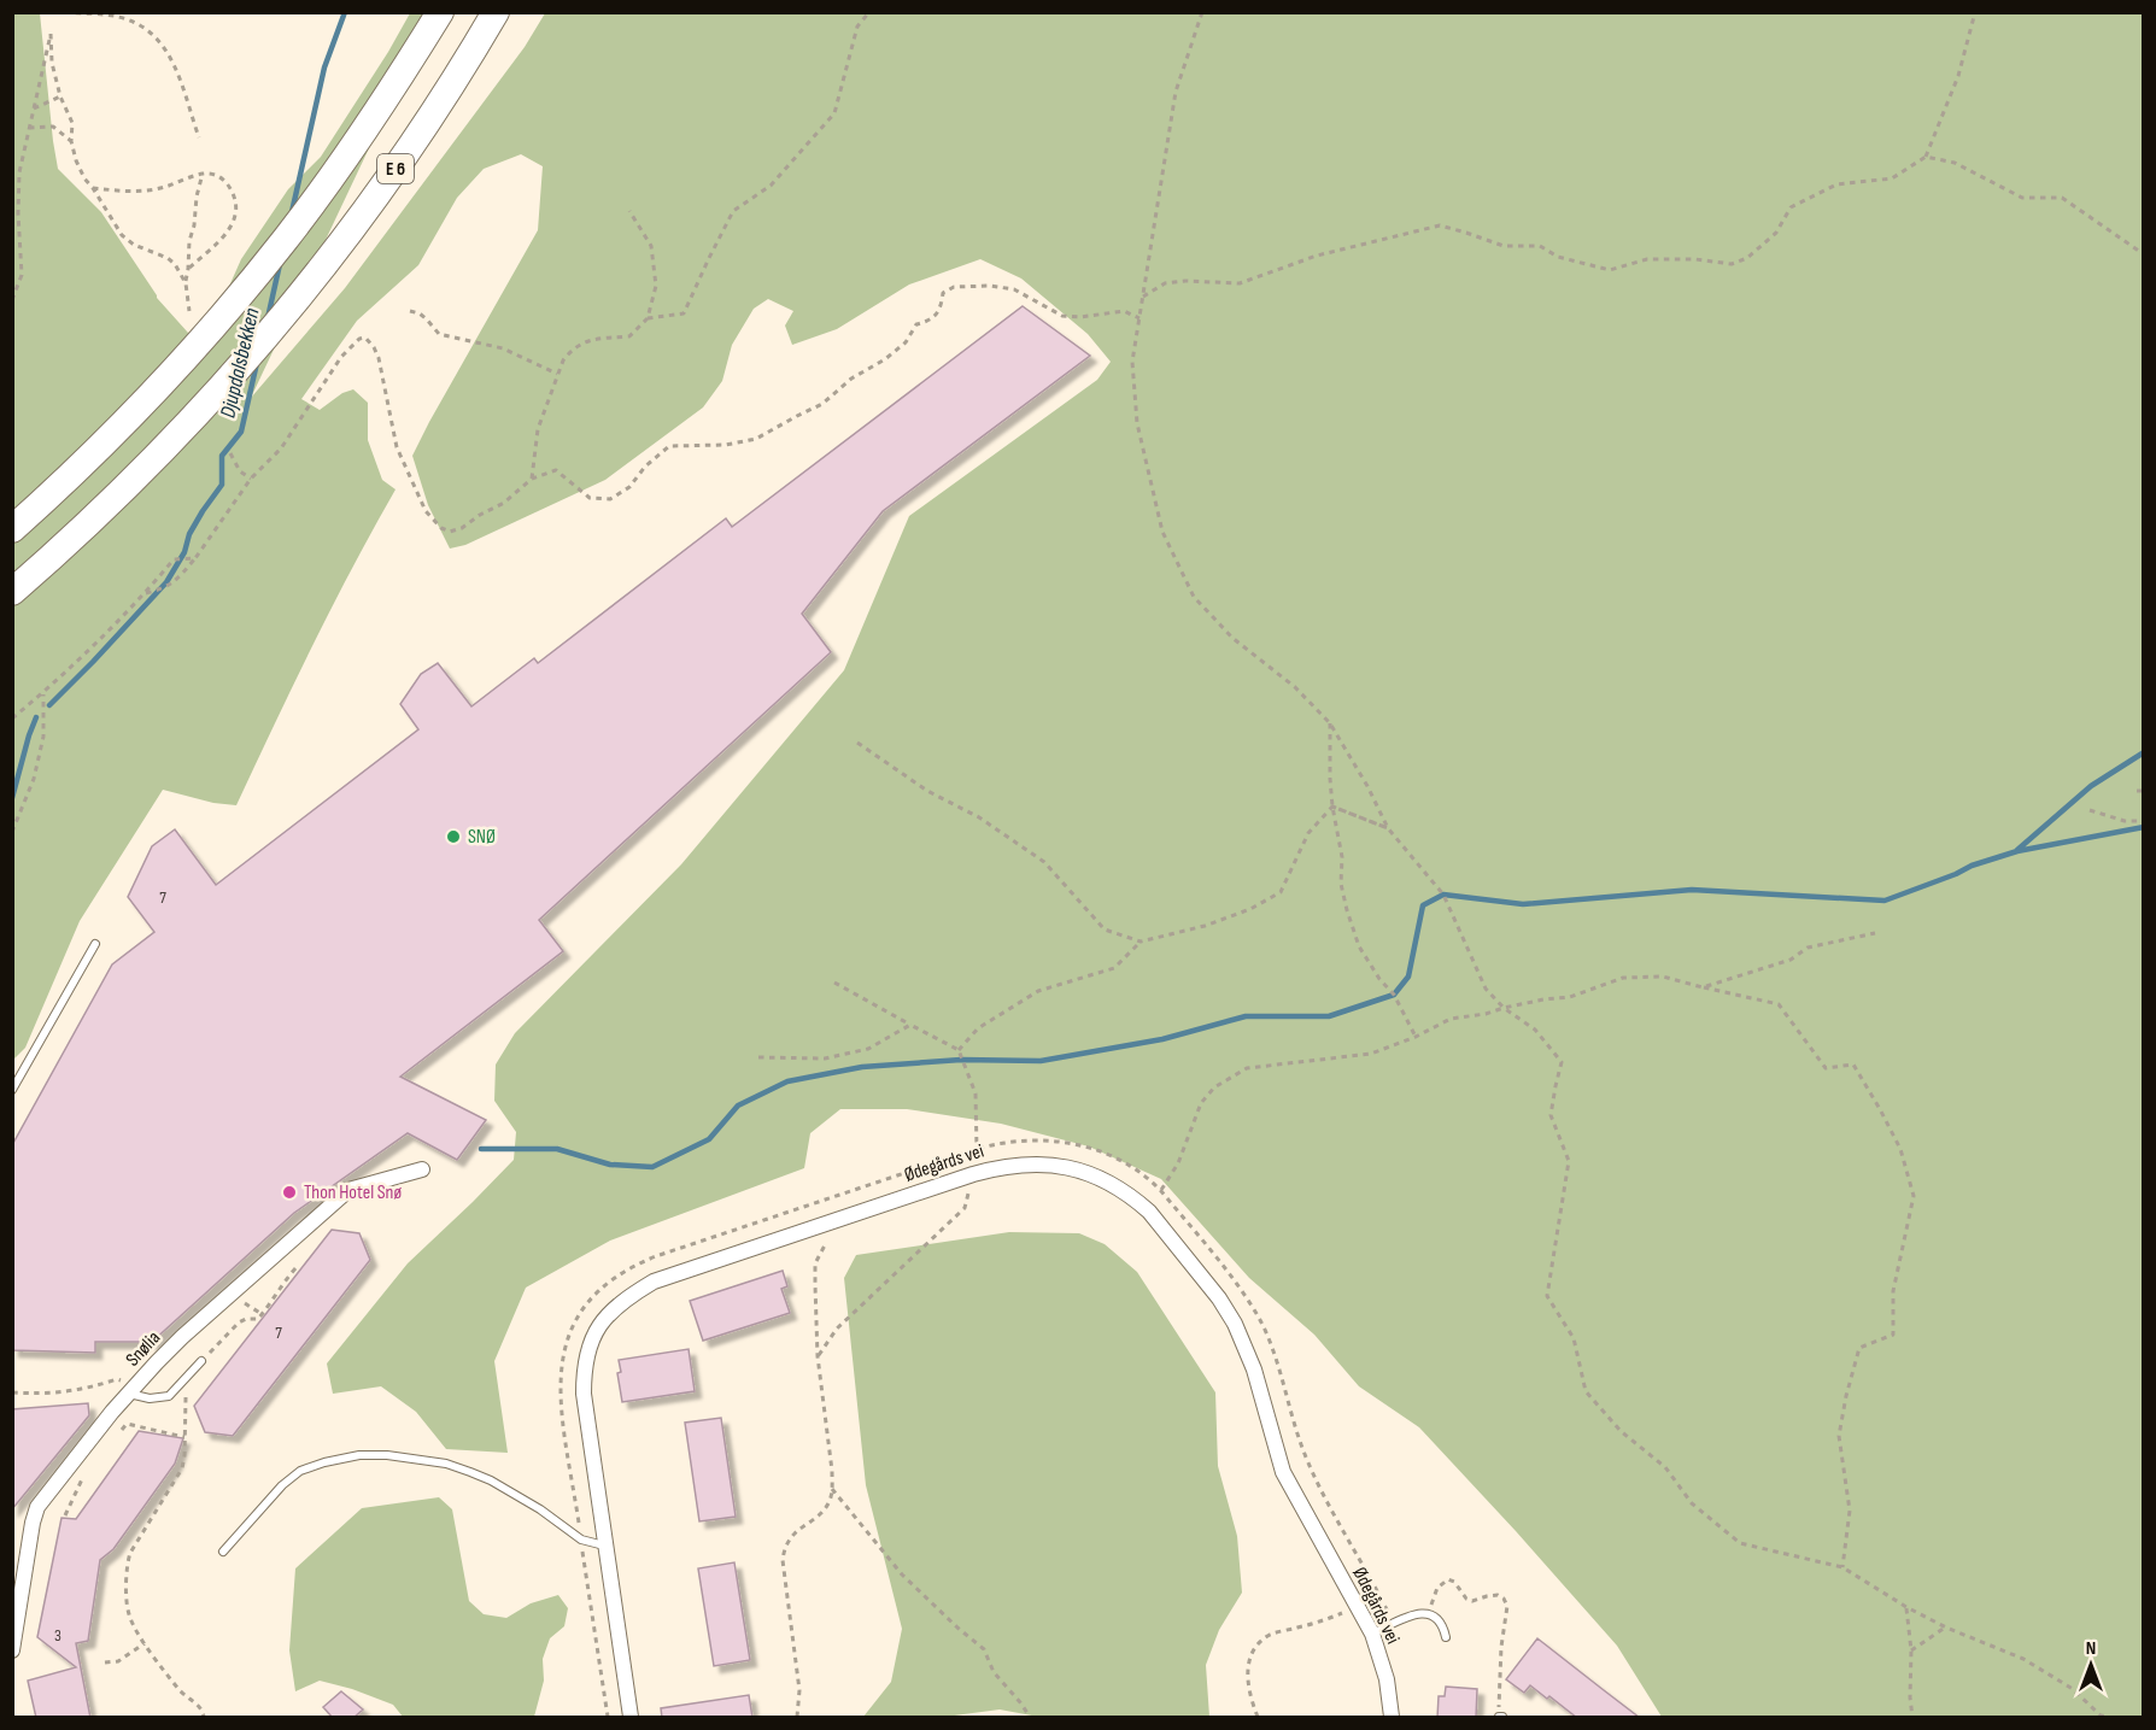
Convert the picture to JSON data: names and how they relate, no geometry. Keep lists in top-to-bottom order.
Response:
{
  "streets": {
    "highway": ["E 6"],
    "street": ["Ødegårds vei", "Snølia"]
  },
  "water": ["Djupdalsbekken"],
  "places": ["SNØ", "Thon Hotel Snø"],
  "house_numbers": ["7", "7", "3"],
  "north": "top"
}
